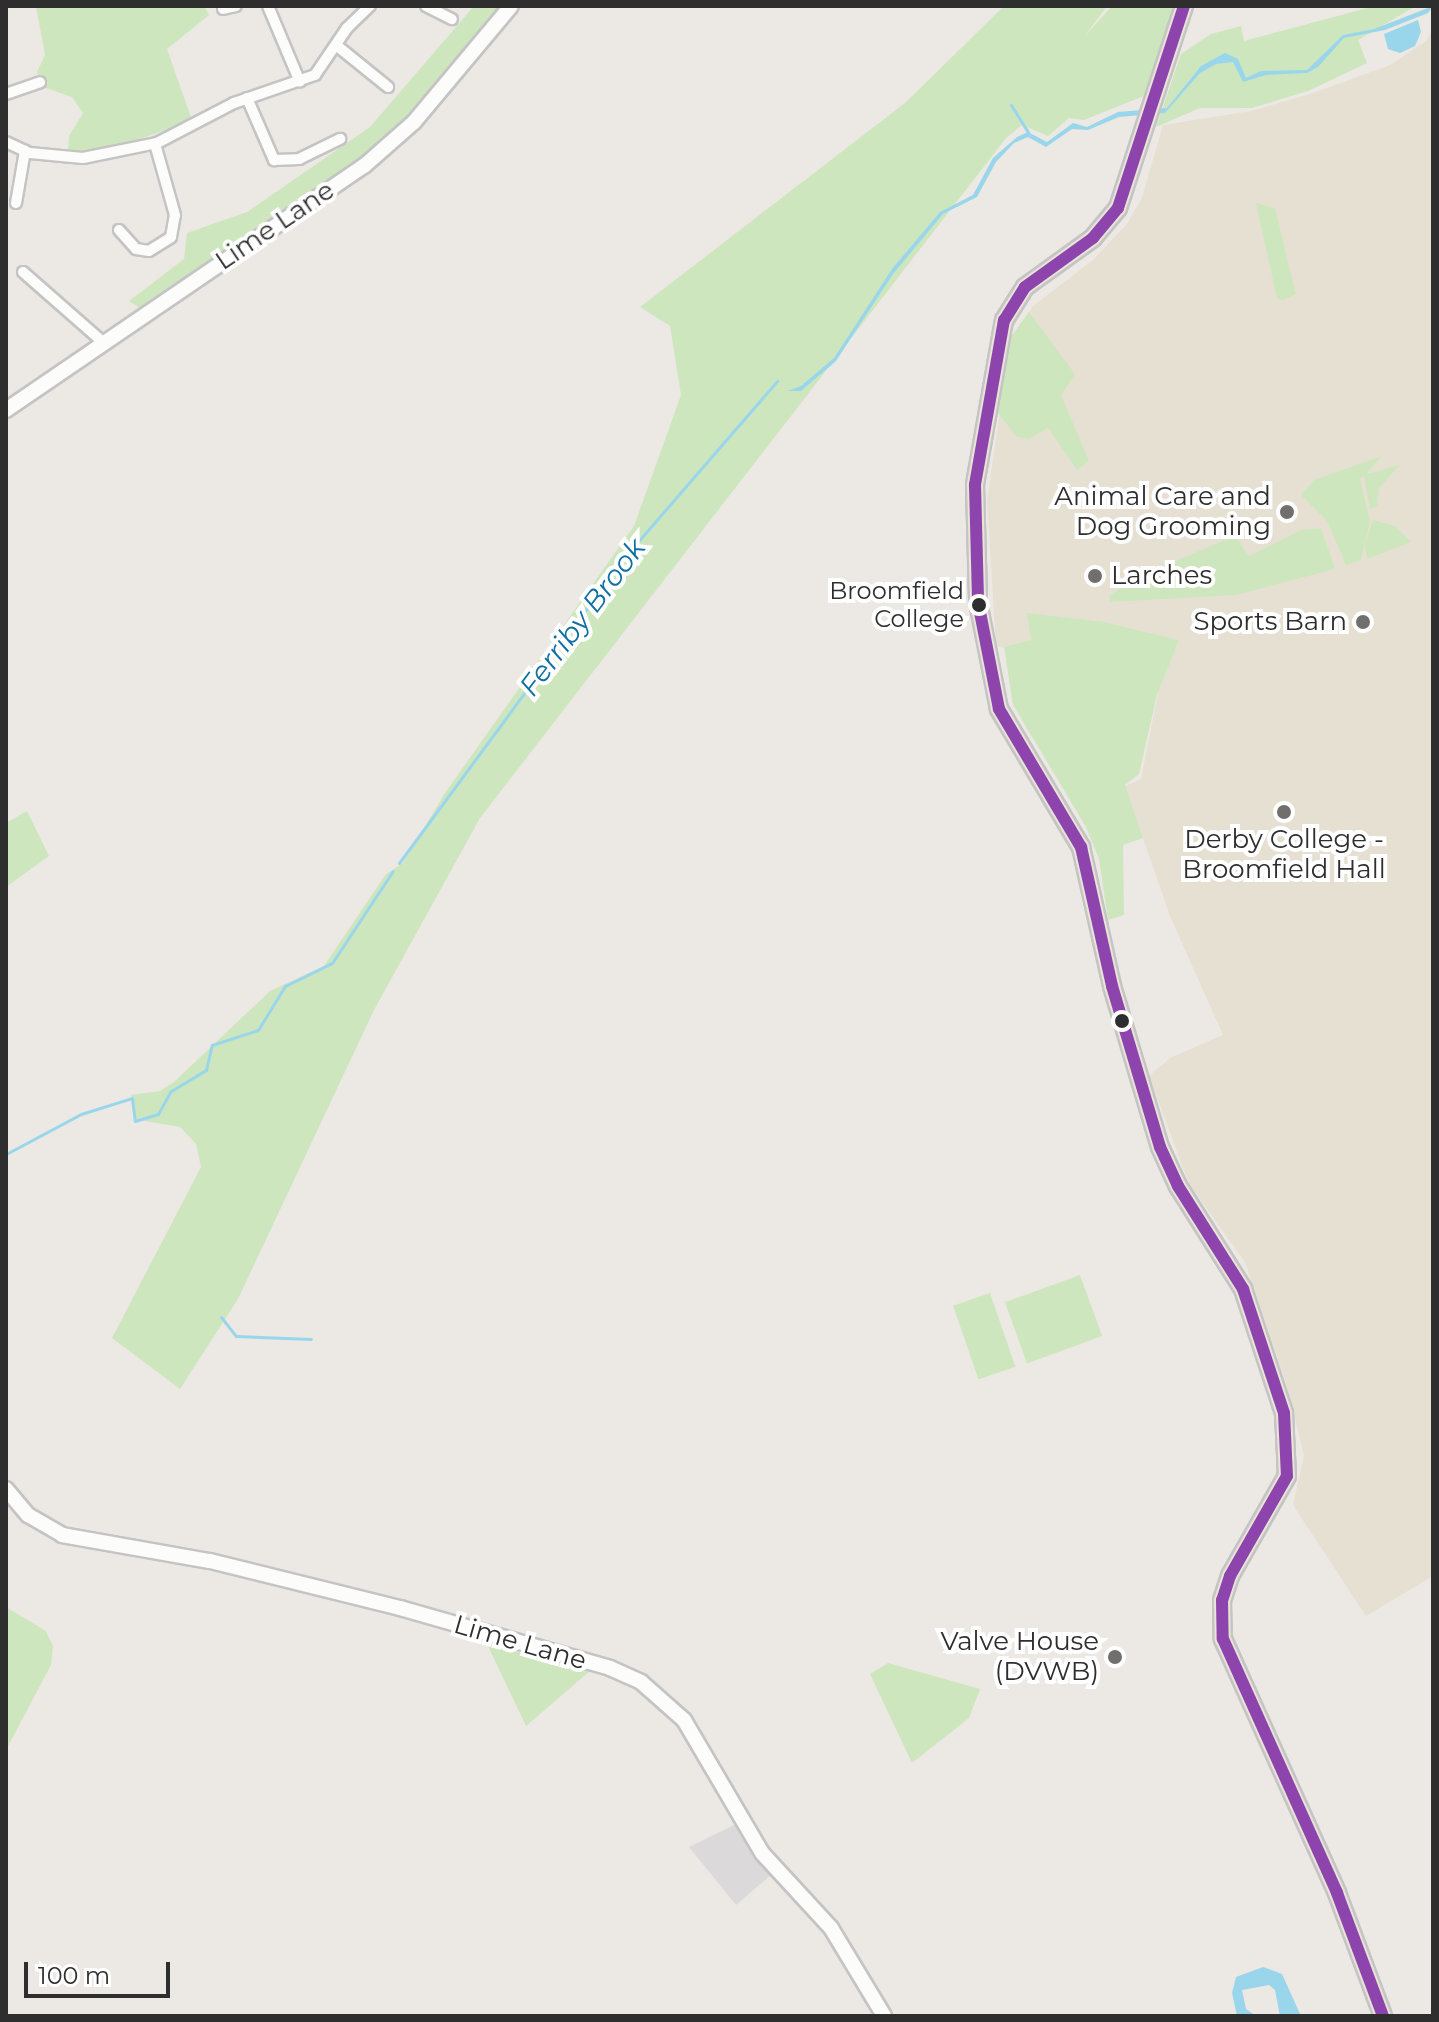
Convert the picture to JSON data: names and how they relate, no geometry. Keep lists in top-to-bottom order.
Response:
{
  "streets": {
    "street": ["Lime Lane"]
  },
  "water": ["Ferriby Brook"],
  "places": [
    "Animal Care and Dog Grooming",
    "Larches",
    "Broomfield College",
    "Sports Barn",
    "Derby College - Broomfield Hall",
    "Valve House (DVWB)"
  ],
  "scale_bar": "100 m"
}
